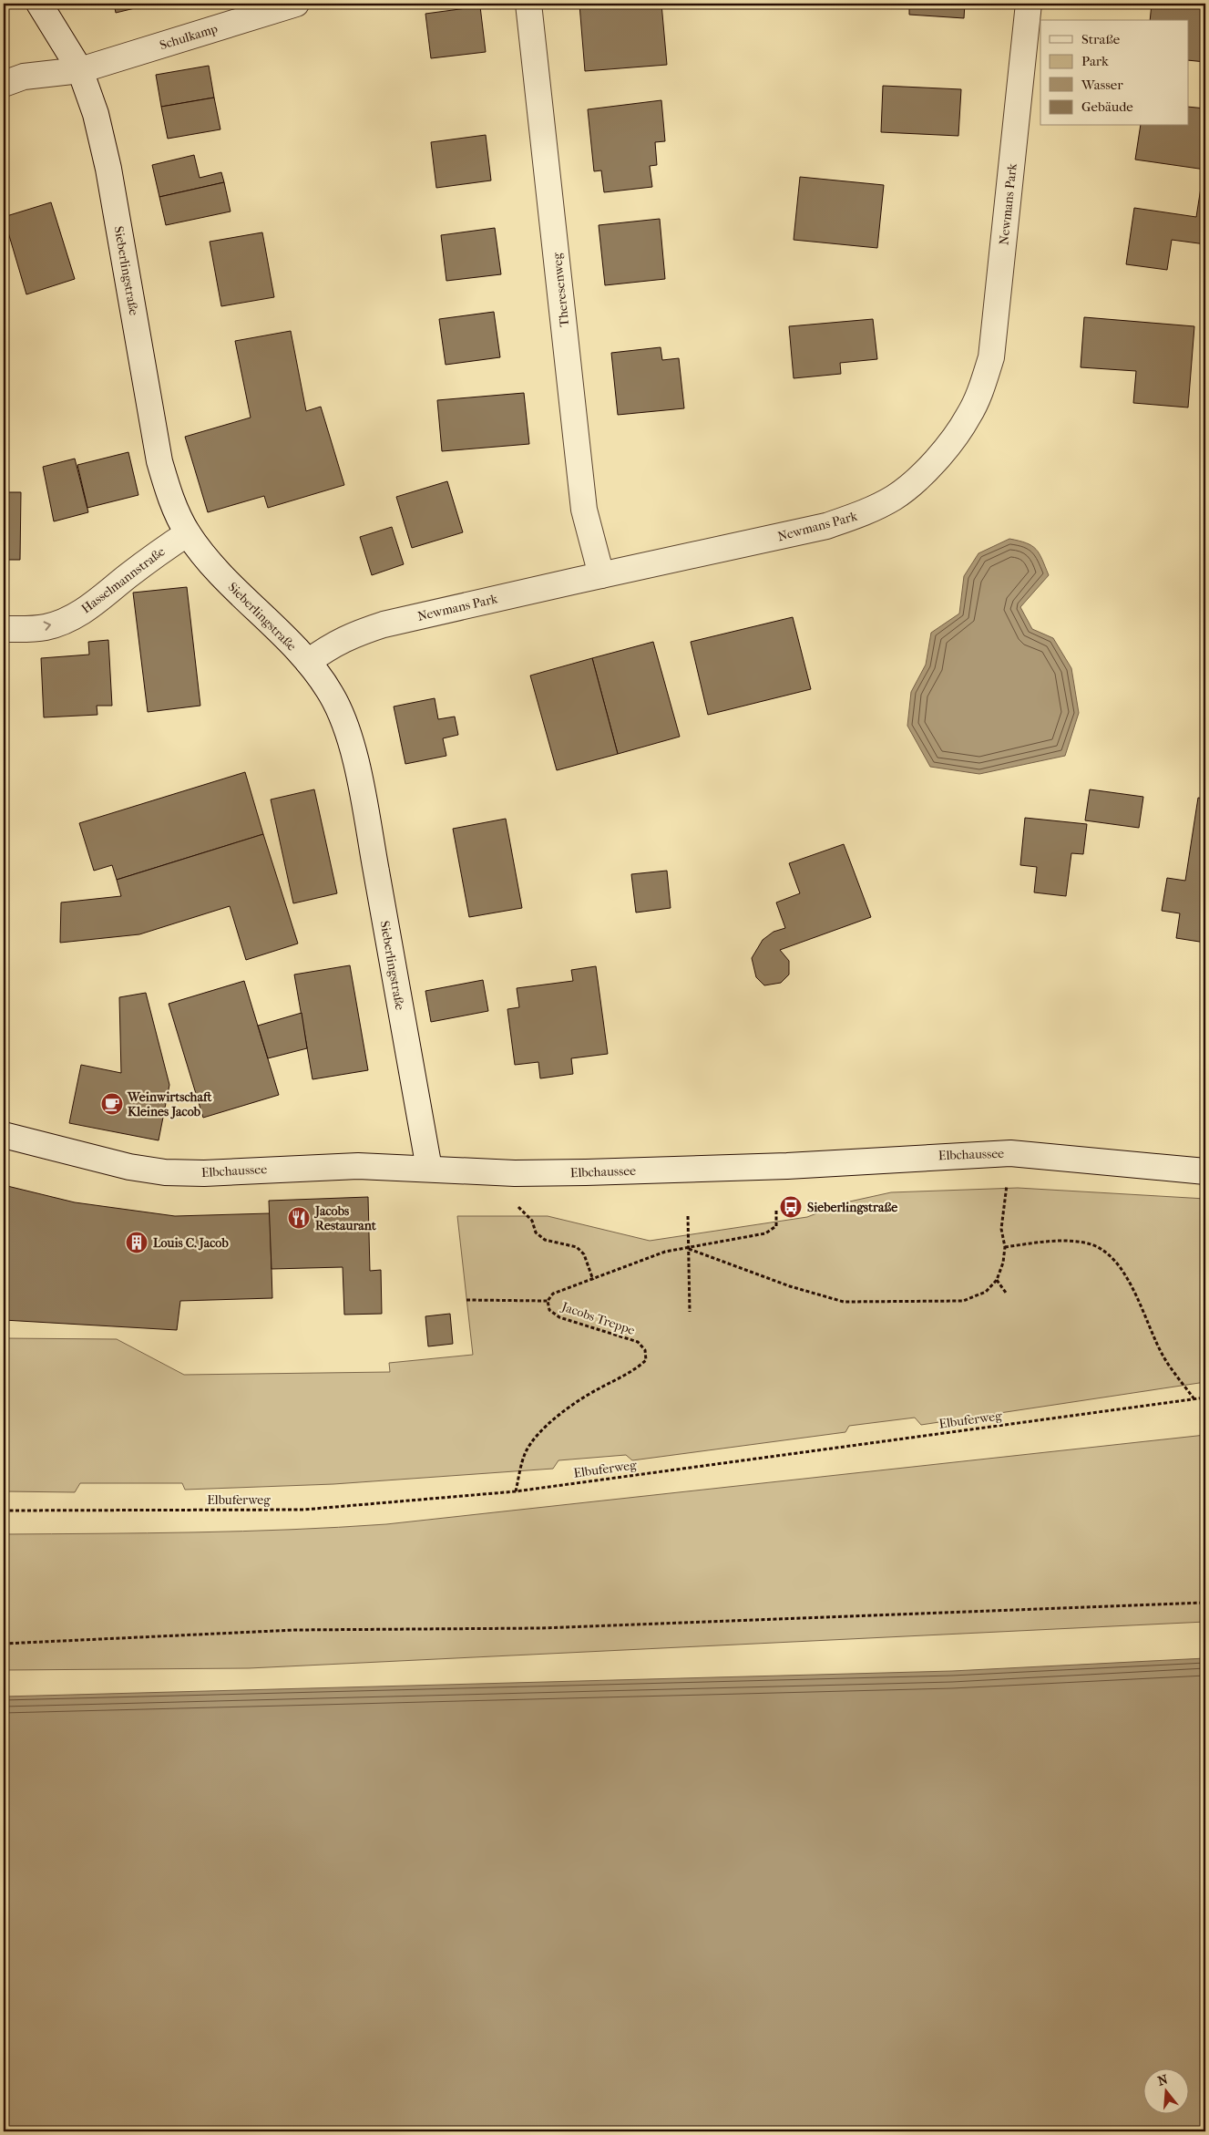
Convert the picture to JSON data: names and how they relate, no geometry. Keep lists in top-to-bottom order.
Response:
{
  "streets": {
    "street": [
      "Schulkamp",
      "Newmans Park",
      "Sieberlingstraße",
      "Theresenweg",
      "Hasselmannstraße",
      "Elbchaussee"
    ],
    "path": ["Jacobs Treppe", "Elbuferweg"]
  },
  "crossings": [
    ["Schulkamp", "Sieberlingstraße"],
    ["Newmans Park", "Sieberlingstraße"],
    ["Newmans Park", "Theresenweg"],
    ["Sieberlingstraße", "Hasselmannstraße"],
    ["Sieberlingstraße", "Elbchaussee"],
    ["Jacobs Treppe", "Elbuferweg"]
  ],
  "one_way": ["Hasselmannstraße"],
  "places": {
    "cafe": ["Weinwirtschaft Kleines Jacob"],
    "bus stop": ["Sieberlingstraße"],
    "restaurant": ["Jacobs Restaurant"],
    "building": ["Louis C. Jacob"]
  },
  "legend": [
    "Straße",
    "Park",
    "Wasser",
    "Gebäude"
  ],
  "north": "top"
}
